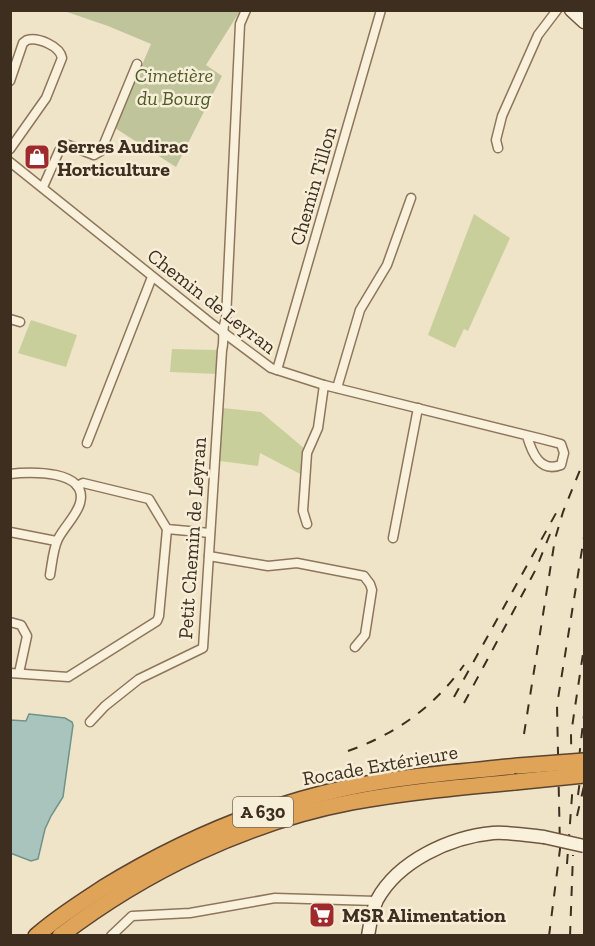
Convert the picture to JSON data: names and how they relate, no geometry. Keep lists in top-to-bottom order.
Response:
{
  "streets": {
    "highway": ["Rocade Extérieure", "A 630"],
    "street": ["Chemin Tillon", "Chemin de Leyran", "Petit Chemin de Leyran"]
  },
  "crossings": [
    ["Chemin Tillon", "Chemin de Leyran"],
    ["Chemin de Leyran", "Petit Chemin de Leyran"]
  ],
  "parks": ["Cimetière du Bourg"],
  "places": {
    "shop": ["Serres Audirac Horticulture"],
    "supermarket": ["MSR Alimentation"]
  }
}
